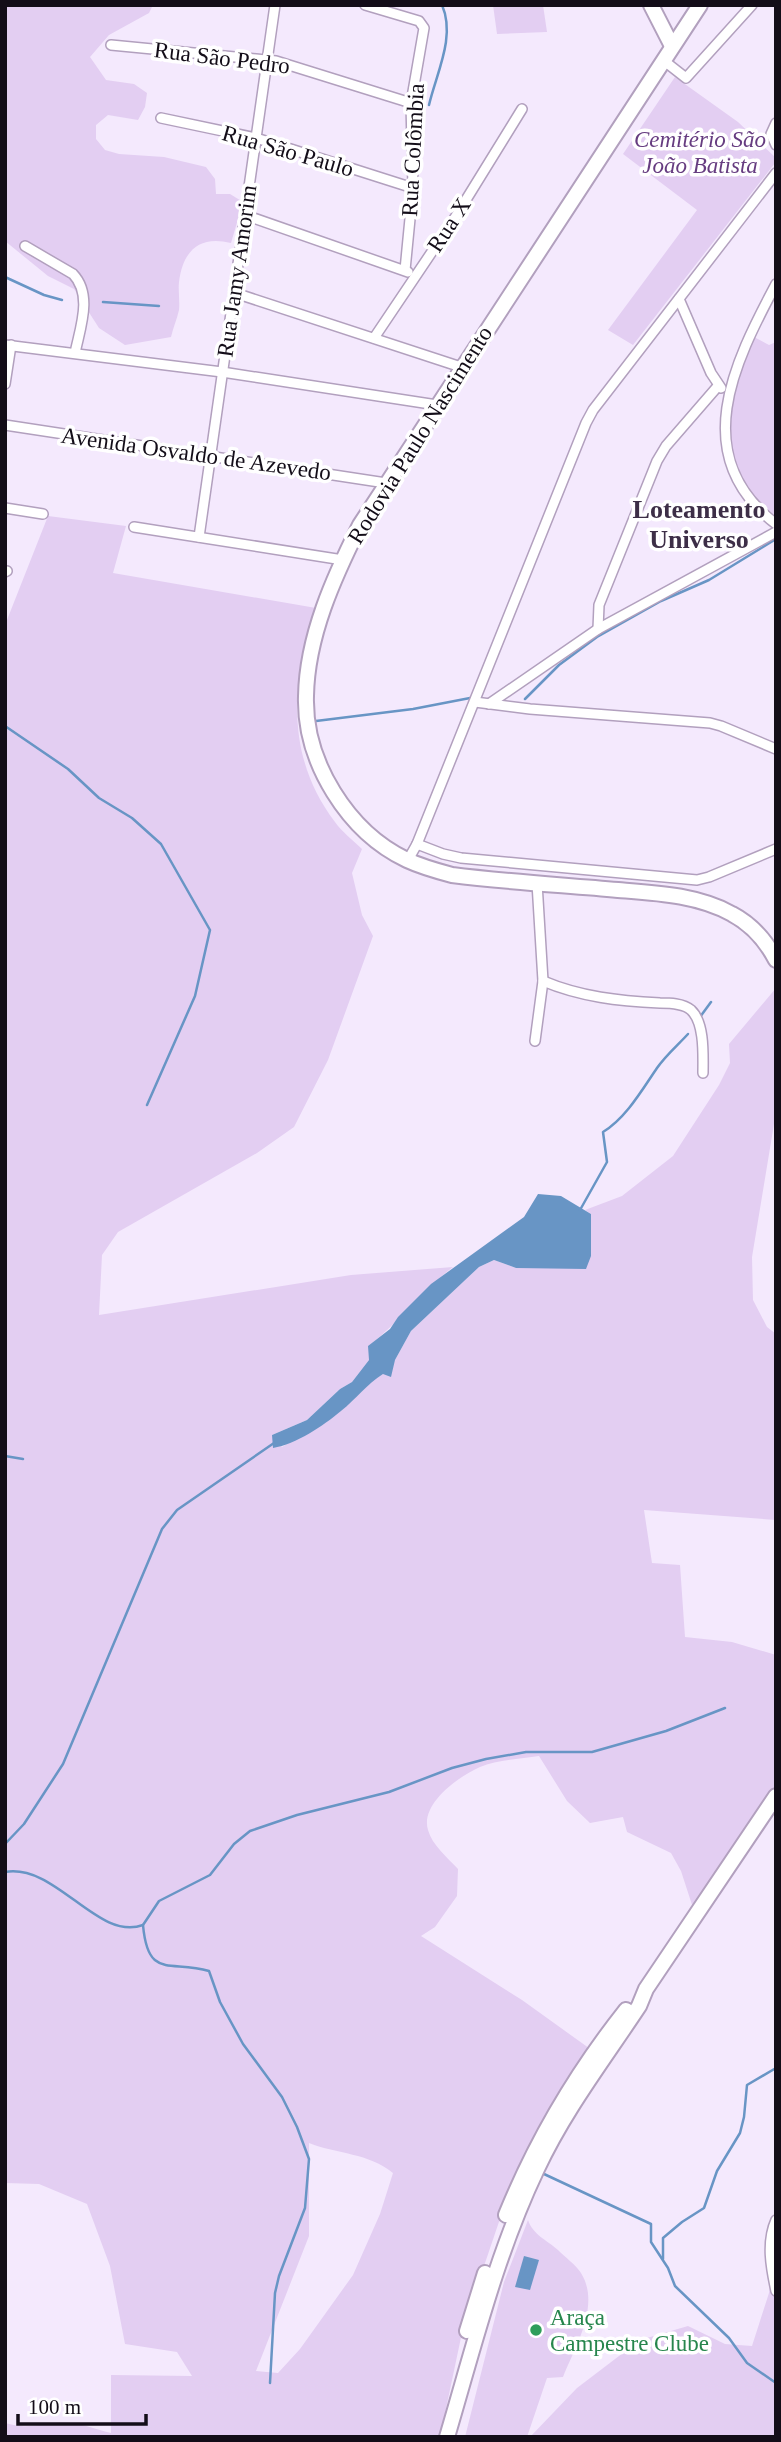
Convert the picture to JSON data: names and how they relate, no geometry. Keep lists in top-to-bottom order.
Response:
{
  "streets": {
    "main road": ["Rodovia Paulo Nascimento"],
    "street": [
      "Rua São Pedro",
      "Rua Colômbia",
      "Rua São Paulo",
      "Rua X",
      "Rua Jamy Amorim",
      "Avenida Osvaldo de Azevedo"
    ]
  },
  "crossings": [
    ["Rua São Pedro", "Rua Colômbia"],
    ["Rua São Pedro", "Rua Jamy Amorim"],
    ["Rua Colômbia", "Rua São Paulo"],
    ["Rua São Paulo", "Rua Jamy Amorim"],
    ["Rua Jamy Amorim", "Avenida Osvaldo de Azevedo"],
    ["Rodovia Paulo Nascimento", "Avenida Osvaldo de Azevedo"]
  ],
  "districts": ["Loteamento Universo"],
  "parks": ["Cemitério São João Batista"],
  "places": ["Araça Campestre Clube"],
  "scale_bar": "100 m"
}
